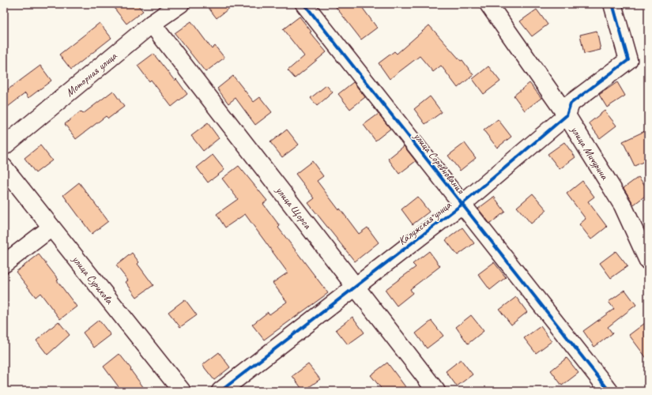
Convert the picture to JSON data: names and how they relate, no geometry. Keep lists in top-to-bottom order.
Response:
{
  "streets": {
    "street": [
      "Моторная улица",
      "улица Мичурина",
      "улица Соревнования",
      "улица Щорса",
      "Калужская улица",
      "улица Сурикова"
    ]
  },
  "crossings": [
    ["Моторная улица", "улица Щорса"],
    ["улица Мичурина", "Калужская улица"],
    ["улица Соревнования", "Калужская улица"],
    ["улица Щорса", "Калужская улица"]
  ]
}
